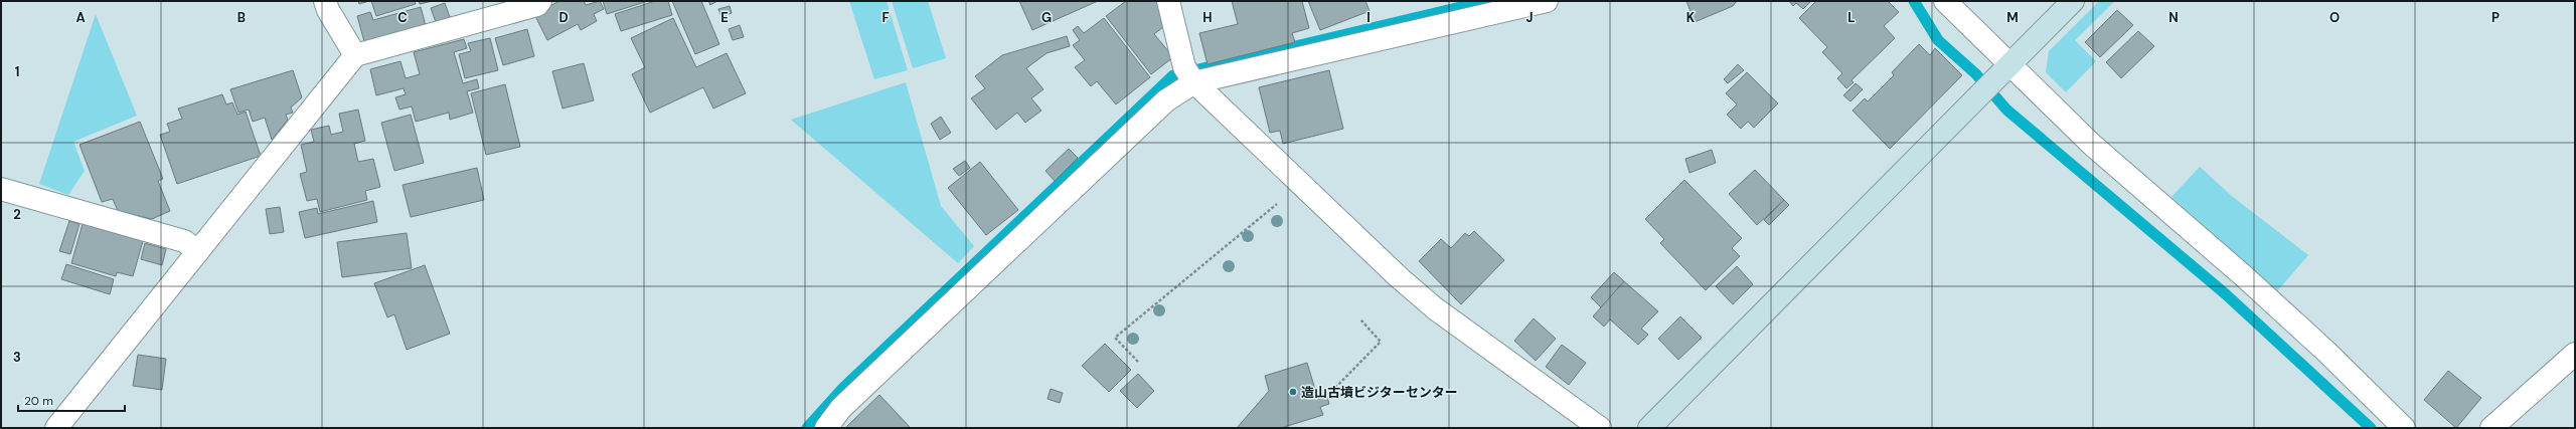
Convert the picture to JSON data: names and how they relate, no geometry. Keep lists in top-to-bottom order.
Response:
{
  "places": ["造山古墳ビジターセンター"],
  "scale_bar": "20 m",
  "grid": {
    "columns": [
      "A",
      "B",
      "C",
      "D",
      "E",
      "F",
      "G",
      "H",
      "I",
      "J",
      "K",
      "L",
      "M",
      "N",
      "O",
      "P"
    ],
    "rows": ["1", "2", "3"]
  }
}
